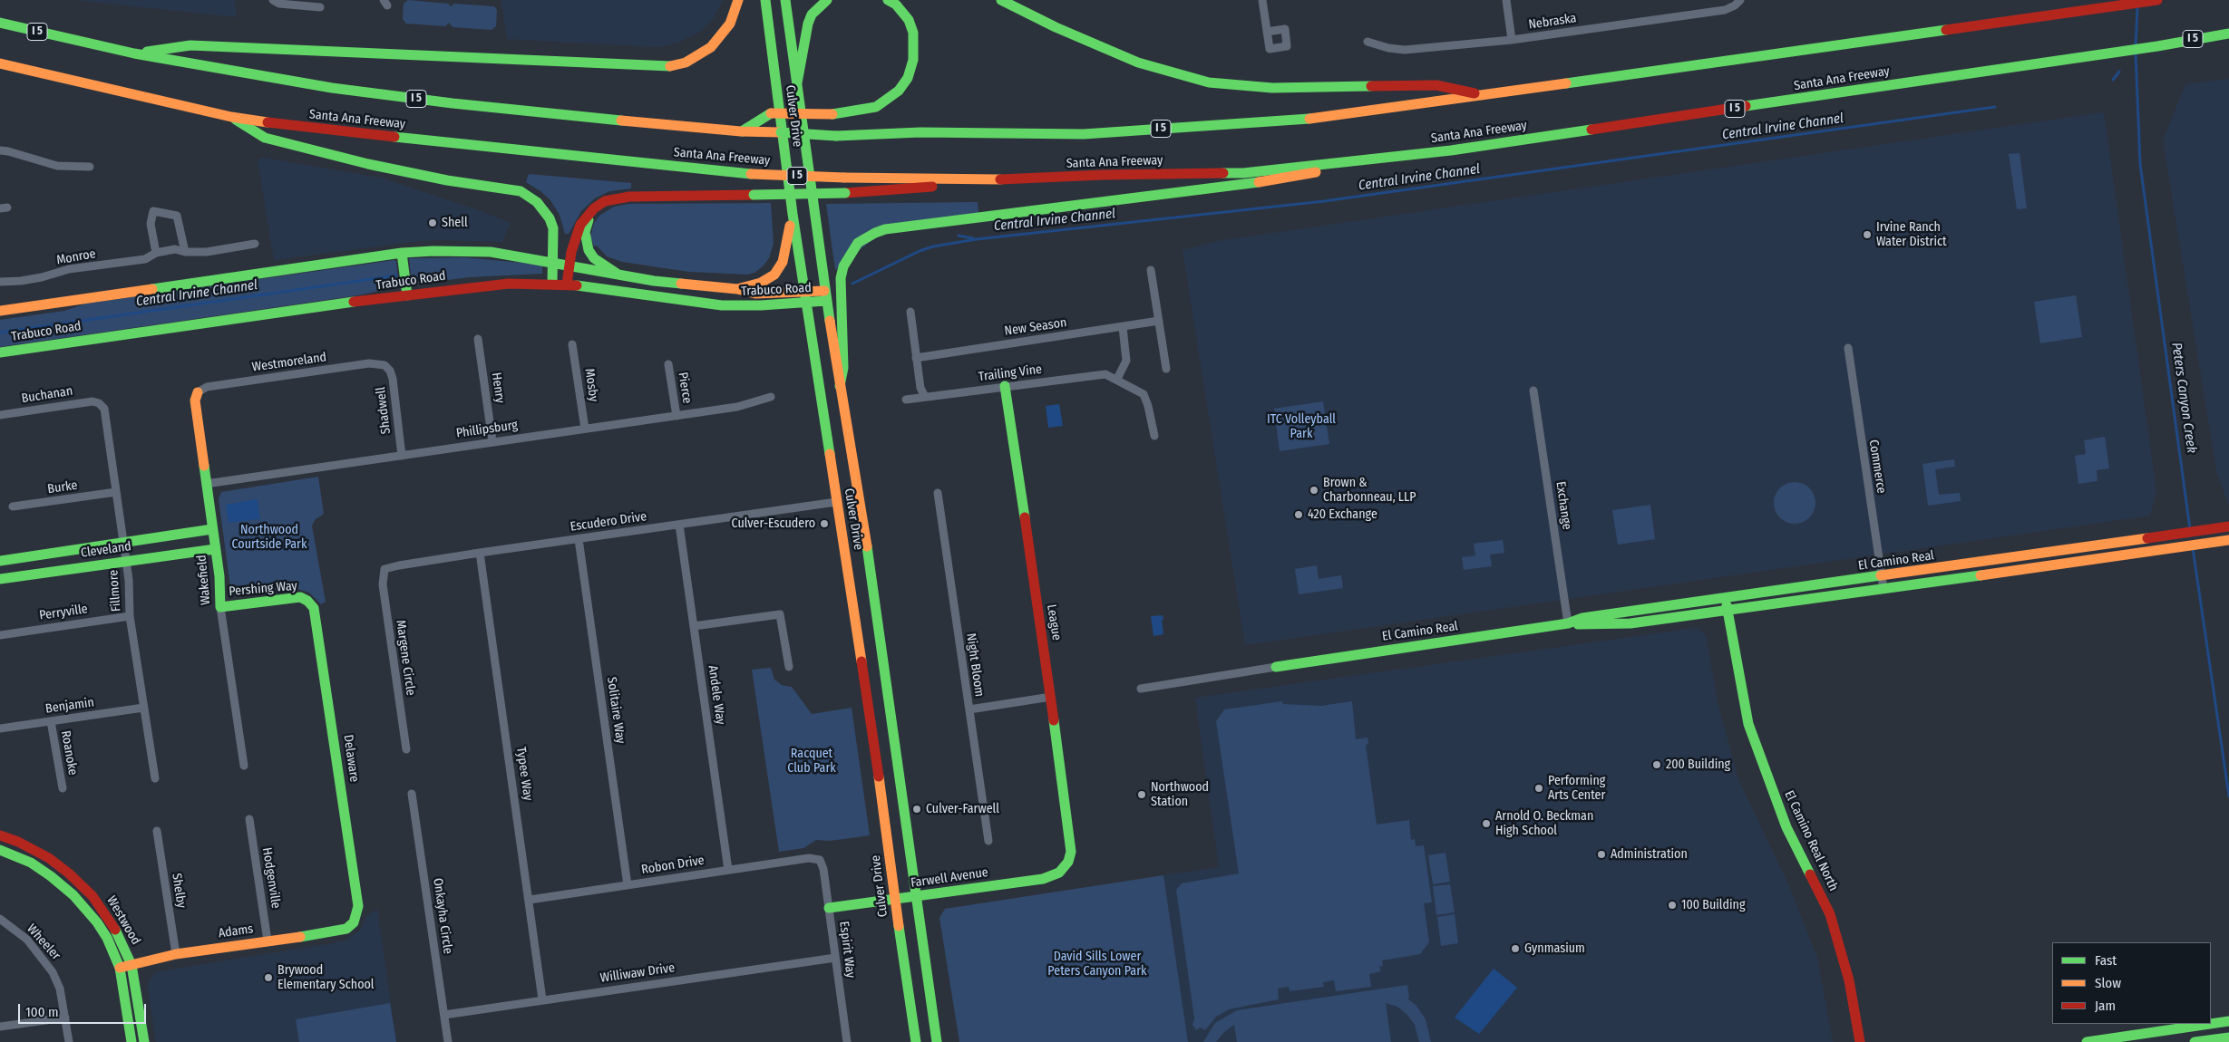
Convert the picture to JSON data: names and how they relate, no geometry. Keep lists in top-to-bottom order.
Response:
{
  "streets": {
    "main road": [
      "I 5",
      "Santa Ana Freeway",
      "Culver Drive",
      "Trabuco Road",
      "Cleveland",
      "El Camino Real",
      "Wakefield",
      "Pershing Way",
      "League",
      "Delaware",
      "El Camino Real North",
      "Farwell Avenue",
      "Westwood",
      "Adams"
    ],
    "street": [
      "Nebraska",
      "Monroe",
      "New Season",
      "Westmoreland",
      "Trailing Vine",
      "Mosby",
      "Henry",
      "Pierce",
      "Buchanan",
      "Shadwell",
      "Phillipsburg",
      "Commerce",
      "Burke",
      "Exchange",
      "Escudero Drive",
      "Fillmore",
      "Perryville",
      "Margene Circle",
      "Night Bloom",
      "Andele Way",
      "Benjamin",
      "Solitaire Way",
      "Roanoke",
      "Typee Way",
      "Robon Drive",
      "Hodgenville",
      "Shelby",
      "Onkayha Circle",
      "Wheeler",
      "Espirit Way",
      "Williwaw Drive"
    ]
  },
  "crossings": [
    ["Culver Drive", "Trabuco Road"],
    ["Culver Drive", "Escudero Drive"],
    ["Culver Drive", "Farwell Avenue"],
    ["Westmoreland", "Shadwell"],
    ["Westmoreland", "Wakefield"],
    ["Trailing Vine", "League"],
    ["Mosby", "Phillipsburg"],
    ["Henry", "Phillipsburg"],
    ["Pierce", "Phillipsburg"],
    ["Buchanan", "Fillmore"],
    ["Shadwell", "Phillipsburg"],
    ["Phillipsburg", "Wakefield"],
    ["Commerce", "El Camino Real"],
    ["Burke", "Fillmore"],
    ["Exchange", "El Camino Real"],
    ["Escudero Drive", "Margene Circle"],
    ["Escudero Drive", "Andele Way"],
    ["Escudero Drive", "Solitaire Way"],
    ["Escudero Drive", "Typee Way"],
    ["Cleveland", "Wakefield"],
    ["Cleveland", "Fillmore"],
    ["El Camino Real", "El Camino Real North"],
    ["Wakefield", "Pershing Way"],
    ["Pershing Way", "Delaware"],
    ["Fillmore", "Perryville"],
    ["Fillmore", "Benjamin"],
    ["League", "Farwell Avenue"],
    ["Andele Way", "Robon Drive"],
    ["Benjamin", "Roanoke"],
    ["Solitaire Way", "Robon Drive"],
    ["Delaware", "Adams"],
    ["Typee Way", "Robon Drive"],
    ["Typee Way", "Williwaw Drive"],
    ["Robon Drive", "Espirit Way"],
    ["Hodgenville", "Adams"],
    ["Farwell Avenue", "Espirit Way"],
    ["Shelby", "Adams"],
    ["Onkayha Circle", "Williwaw Drive"],
    ["Westwood", "Adams"],
    ["Espirit Way", "Williwaw Drive"]
  ],
  "water": ["Central Irvine Channel", "Peters Canyon Creek"],
  "parks": [
    "ITC Volleyball Park",
    "Northwood Courtside Park",
    "Racquet Club Park",
    "David Sills Lower Peters Canyon Park"
  ],
  "places": [
    "Shell",
    "Irvine Ranch Water District",
    "Brown & Charbonneau, LLP",
    "420 Exchange",
    "Culver-Escudero",
    "200 Building",
    "Performing Arts Center",
    "Northwood Station",
    "Culver-Farwell",
    "Arnold O. Beckman High School",
    "Administration",
    "100 Building",
    "Gynmasium",
    "Brywood Elementary School"
  ],
  "legend": ["Fast", "Slow", "Jam"],
  "scale_bar": "100 m"
}
